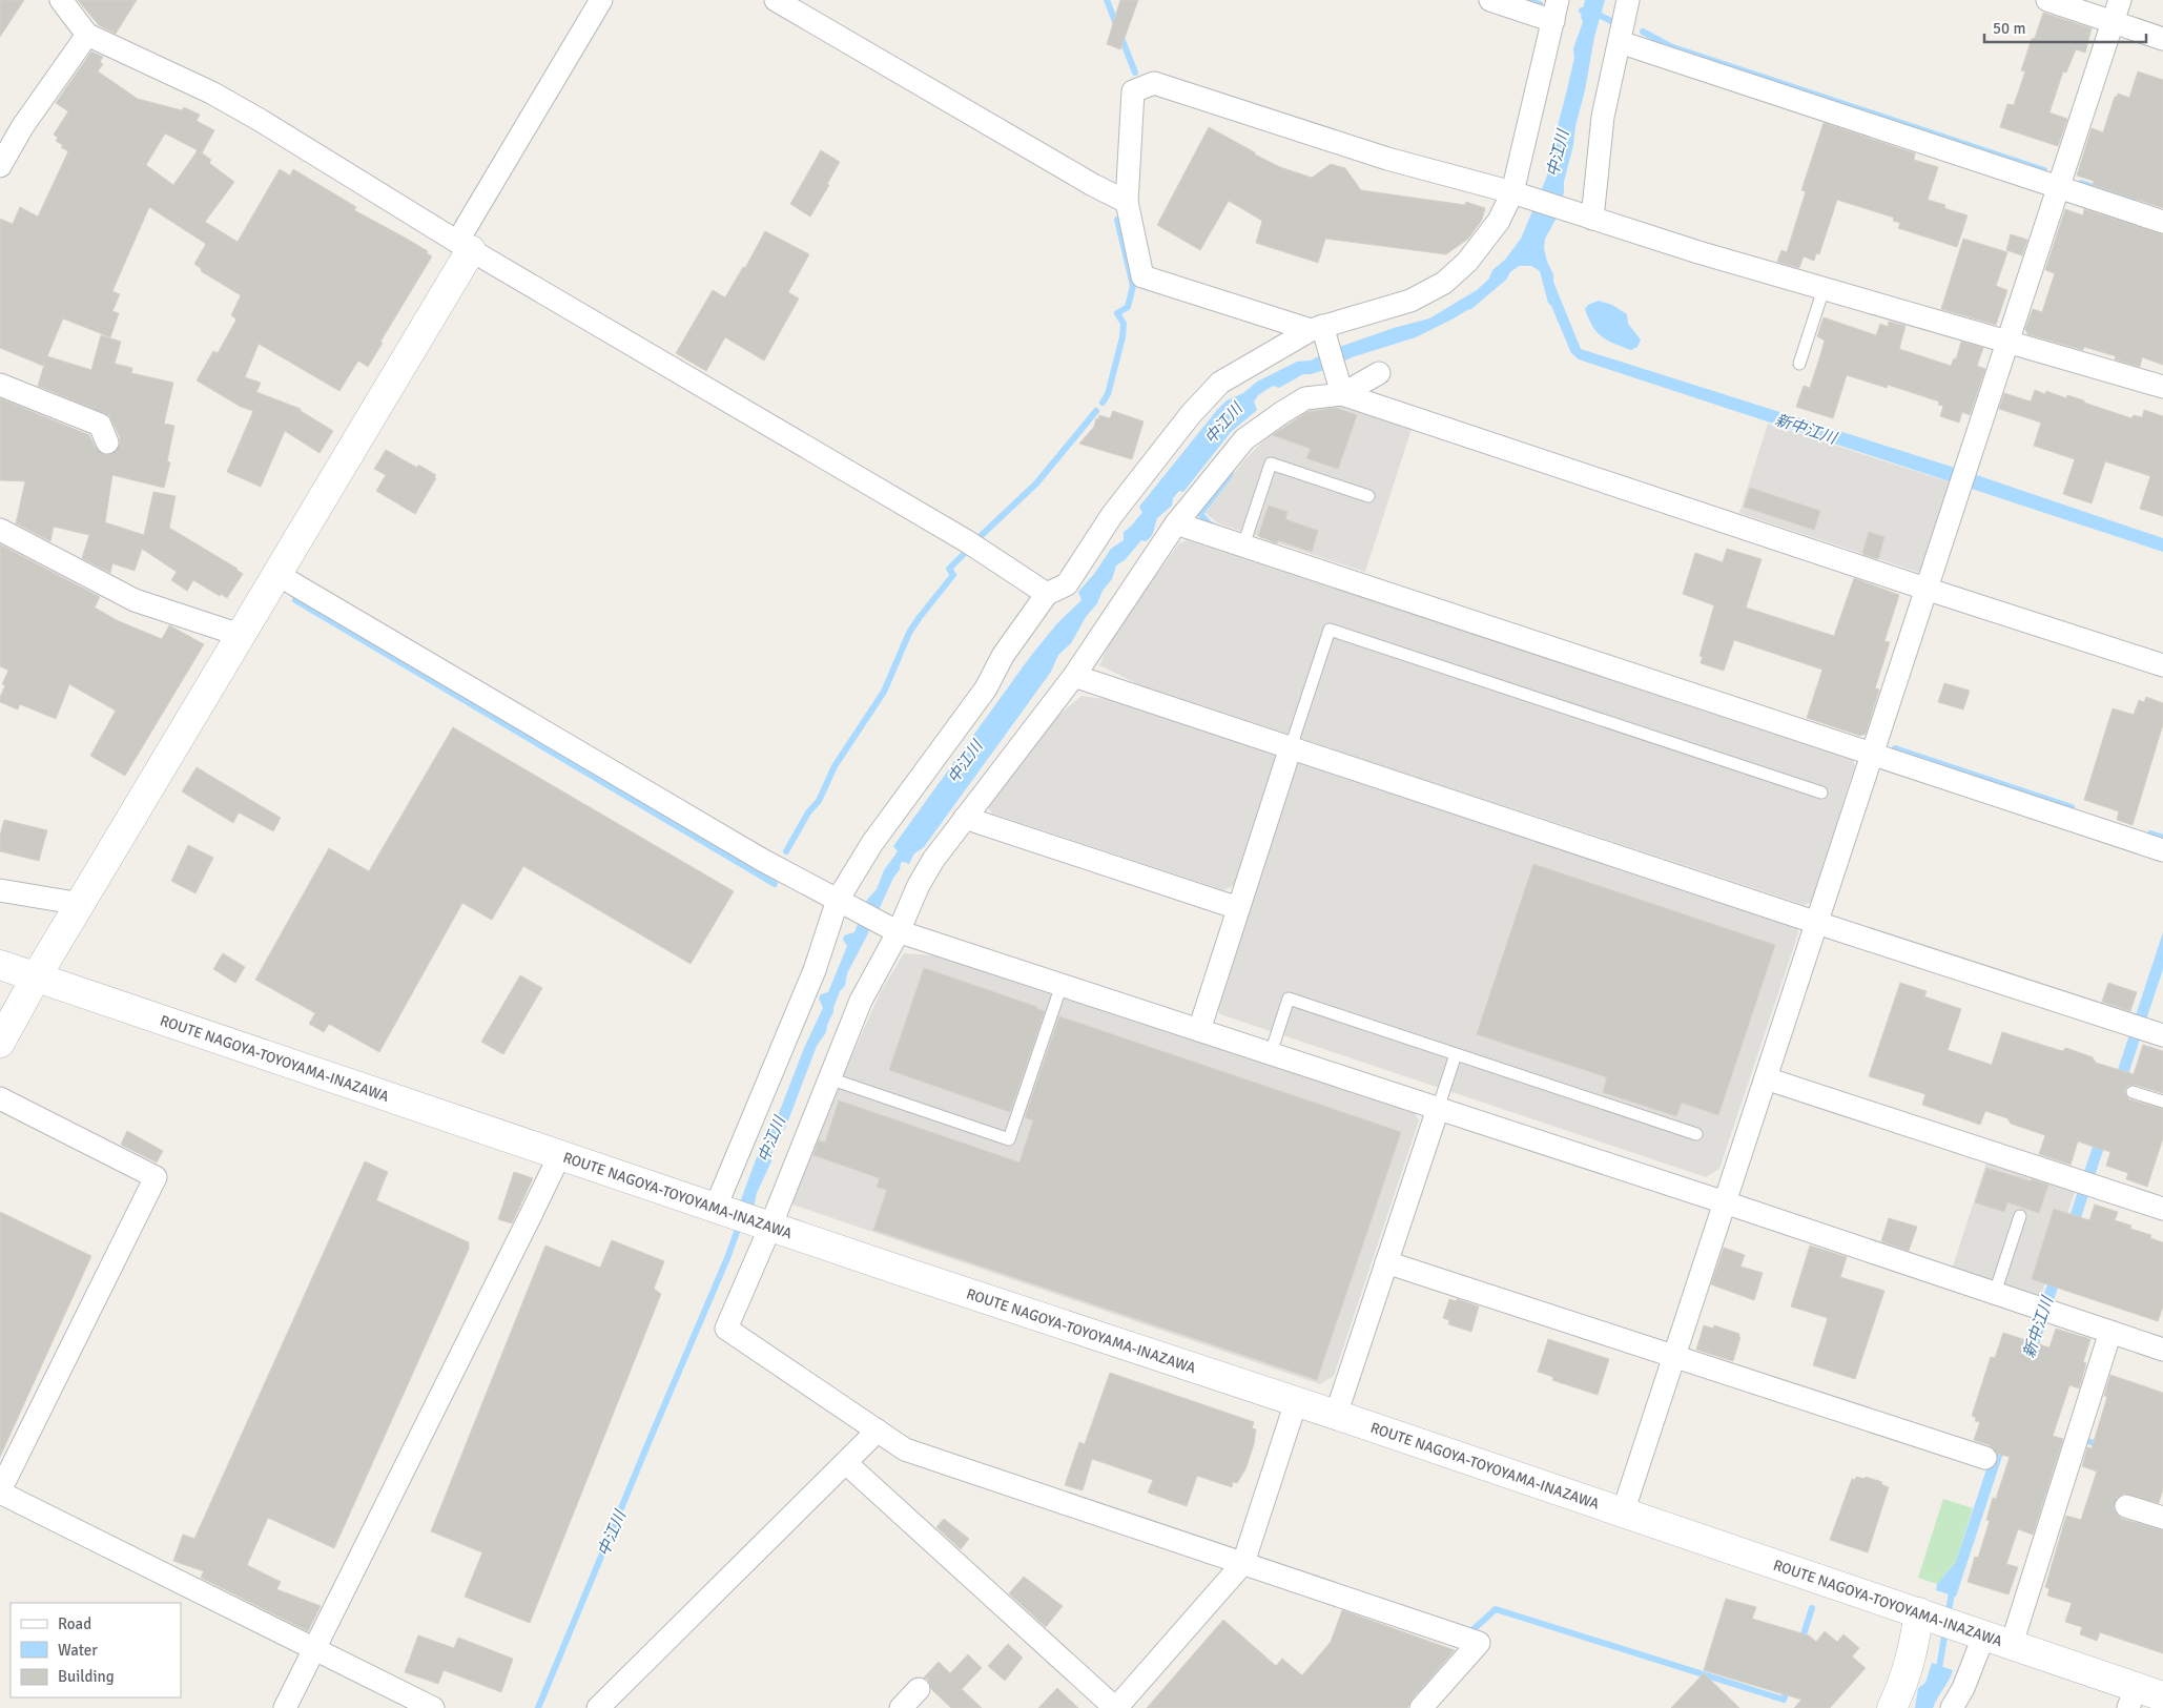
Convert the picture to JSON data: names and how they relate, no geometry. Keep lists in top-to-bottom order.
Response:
{
  "streets": {
    "main road": ["ROUTE NAGOYA-TOYOYAMA-INAZAWA"]
  },
  "water": ["中江川", "新中江川"],
  "legend": ["Road", "Water", "Building"],
  "scale_bar": "50 m"
}
